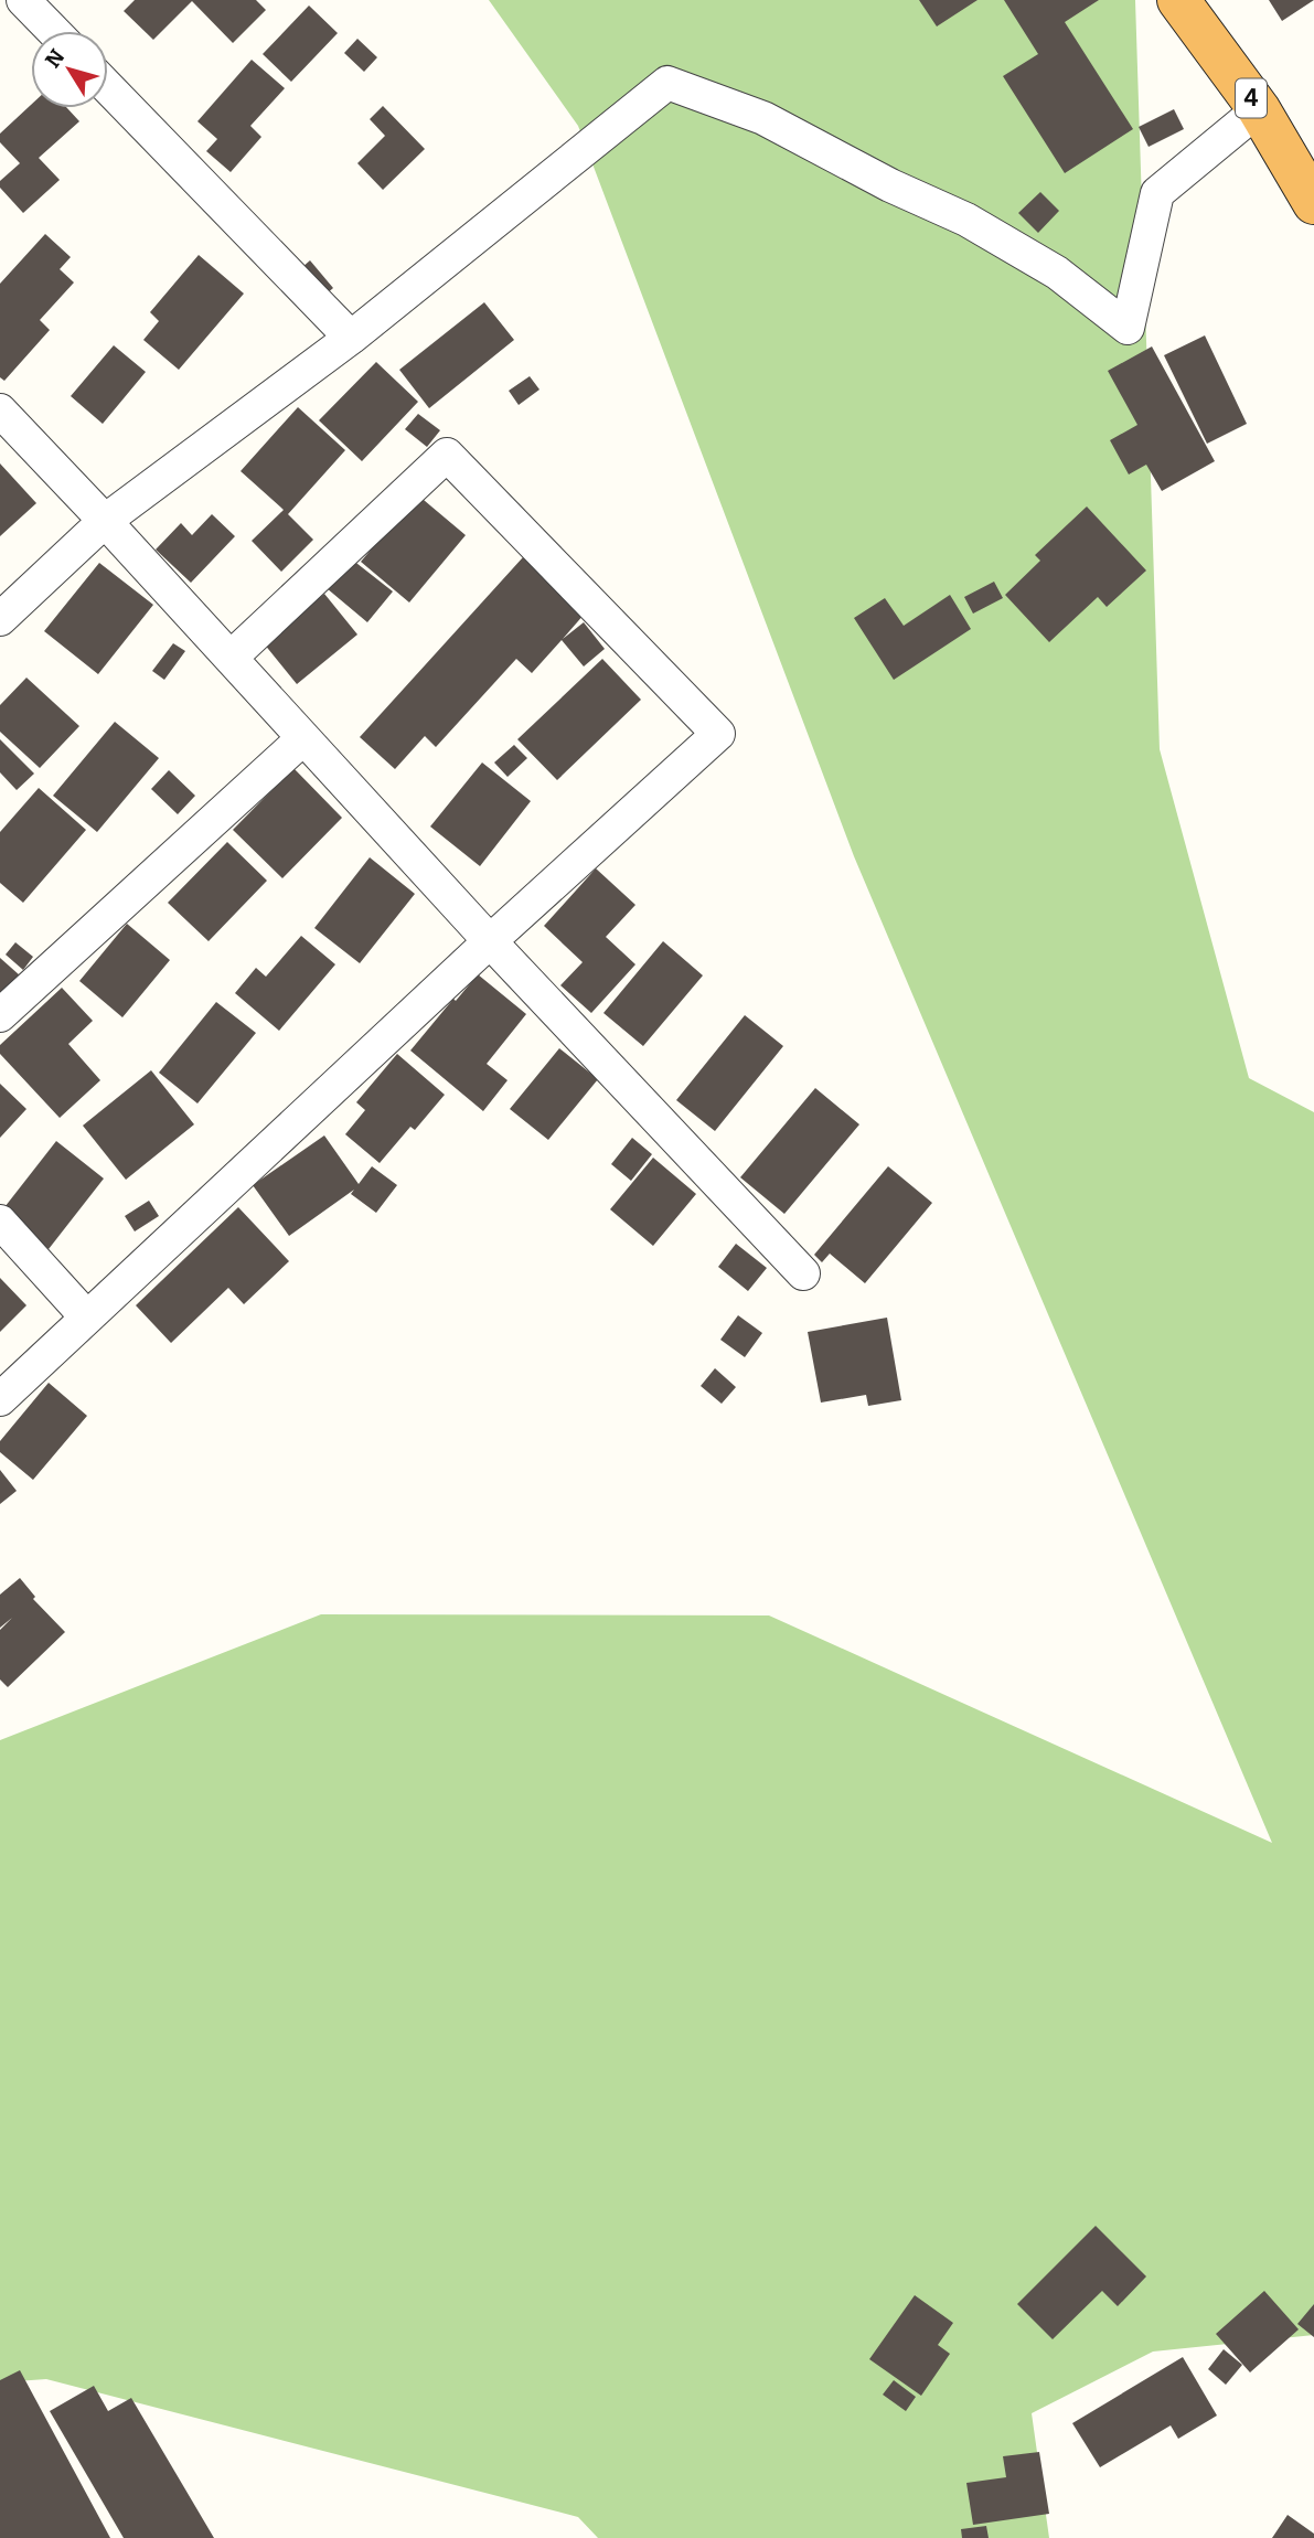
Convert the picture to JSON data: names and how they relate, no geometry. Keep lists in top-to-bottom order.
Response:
{
  "streets": {
    "highway": ["4"]
  },
  "north": "top left"
}
